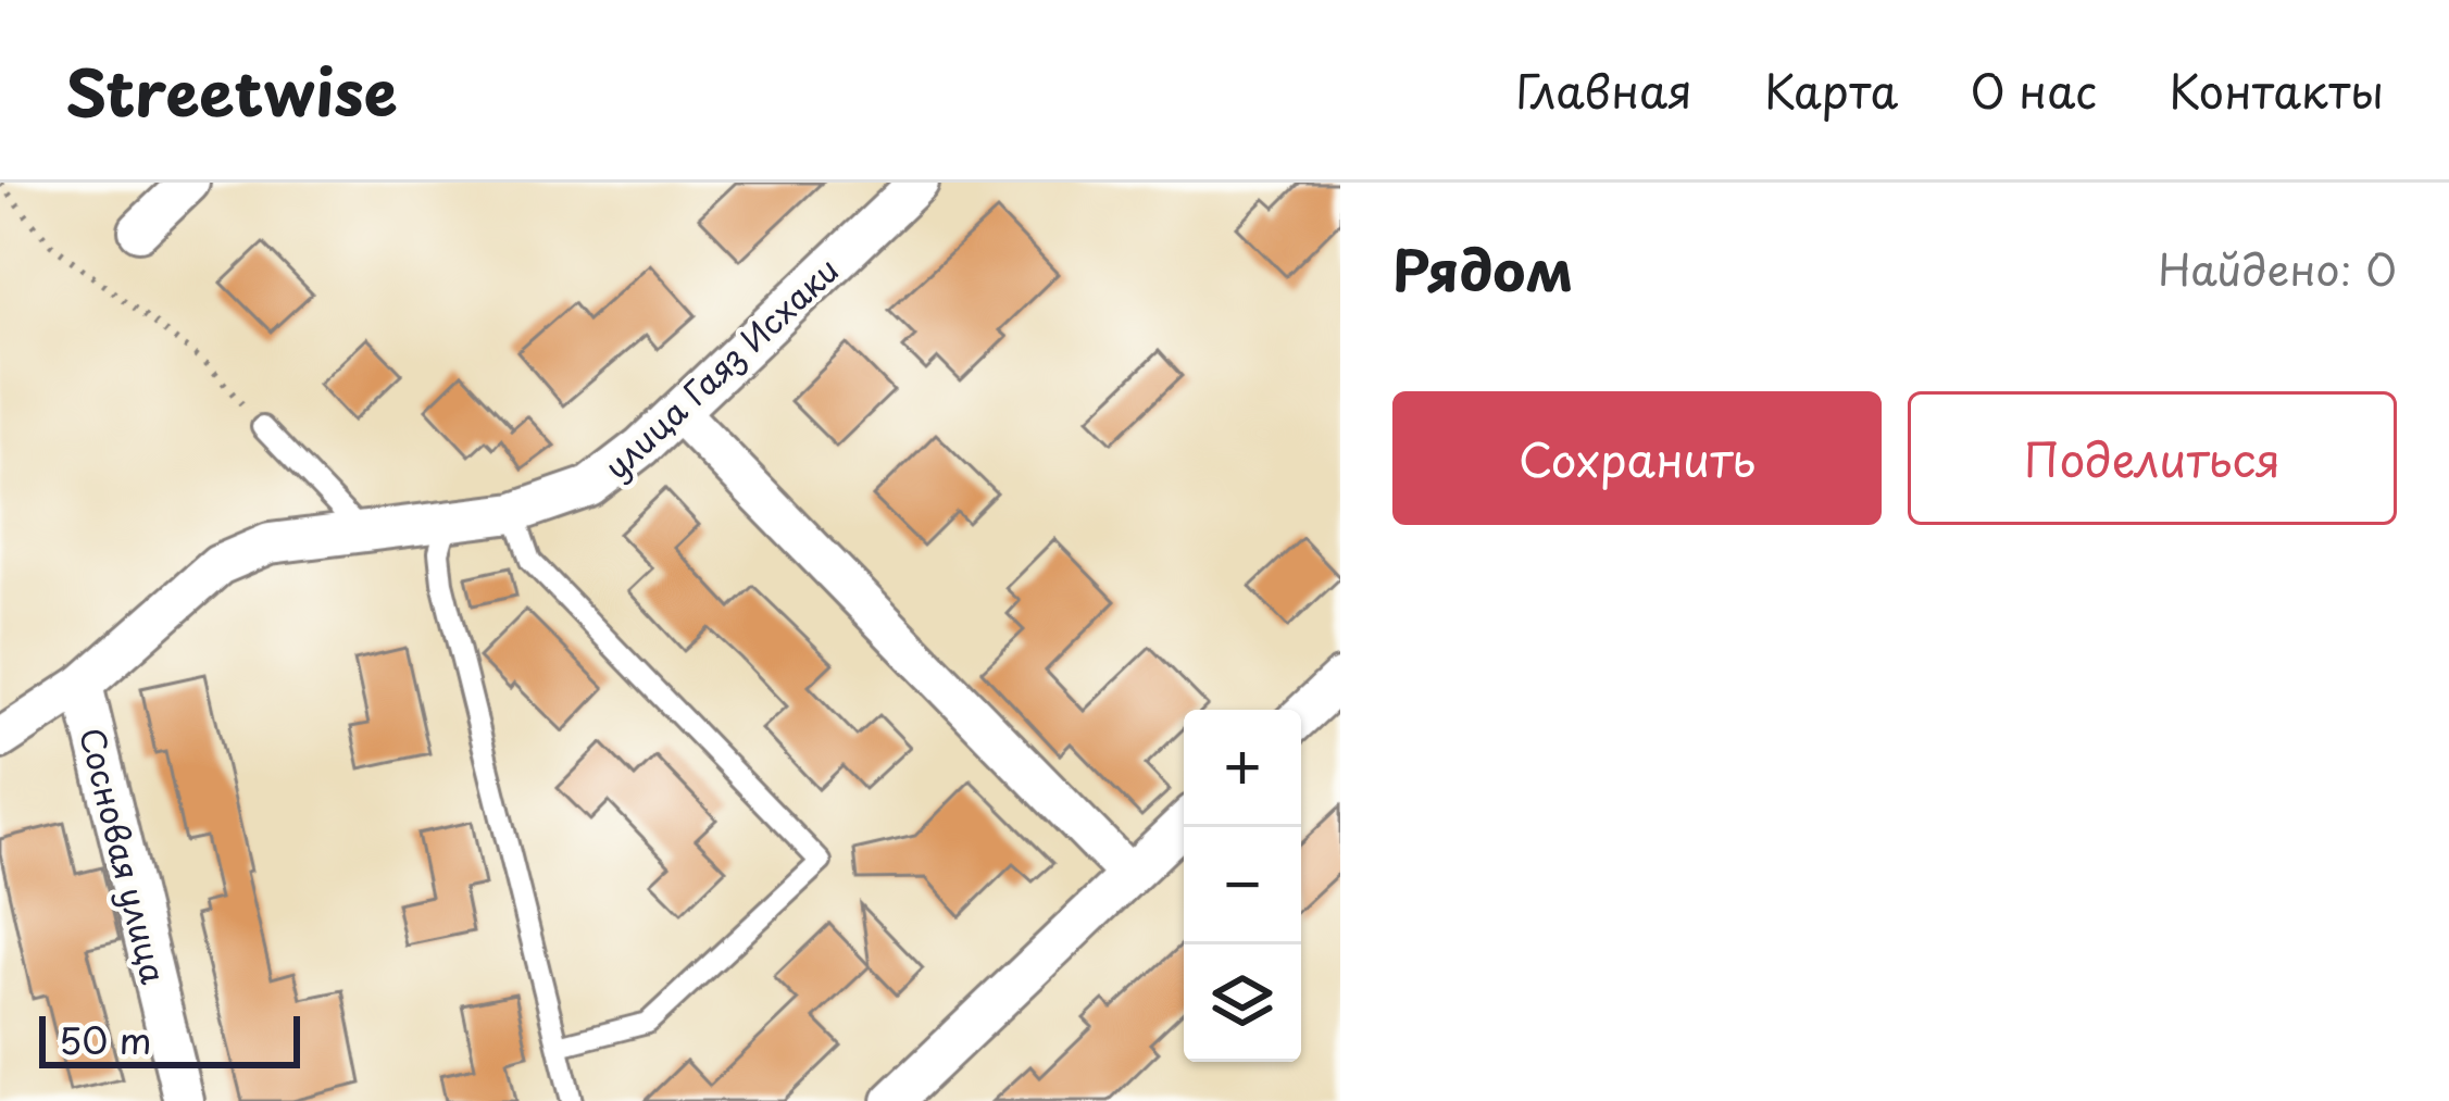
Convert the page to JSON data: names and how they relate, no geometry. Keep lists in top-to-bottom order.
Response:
{
  "streets": {
    "street": ["улица Гаяз Исхаки", "Сосновая улица"]
  },
  "crossings": [
    ["улица Гаяз Исхаки", "Сосновая улица"]
  ],
  "scale_bar": "50 m",
  "page": {
    "header": "Streetwise",
    "nav": [
      "Главная",
      "Карта",
      "О нас",
      "Контакты"
    ],
    "heading": ["Рядом", "Найдено: 0"],
    "buttons": ["Сохранить", "Поделиться"],
    "map_buttons": ["+", "−"],
    "scale": "50 m"
  }
}
